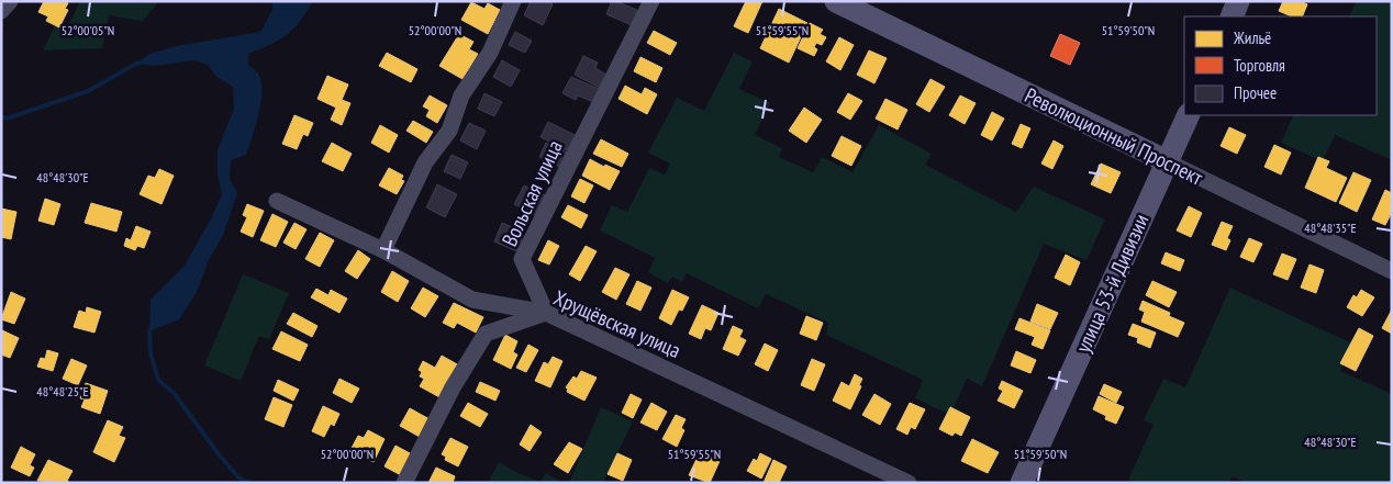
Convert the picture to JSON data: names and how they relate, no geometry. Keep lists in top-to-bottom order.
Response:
{
  "streets": {
    "street": [
      "Революционный Проспект",
      "Вольская улица",
      "улица 53-й Дивизии",
      "Хрущёвская улица"
    ]
  },
  "crossings": [
    ["Революционный Проспект", "улица 53-й Дивизии"],
    ["Вольская улица", "Хрущёвская улица"]
  ],
  "legend": ["Жильё", "Торговля", "Прочее"],
  "coordinates": [
    "52°00'05\"N",
    "52°00'00\"N",
    "51°59'55\"N",
    "51°59'50\"N",
    "48°48'30\"E",
    "48°48'35\"E",
    "48°48'25\"E"
  ]
}
